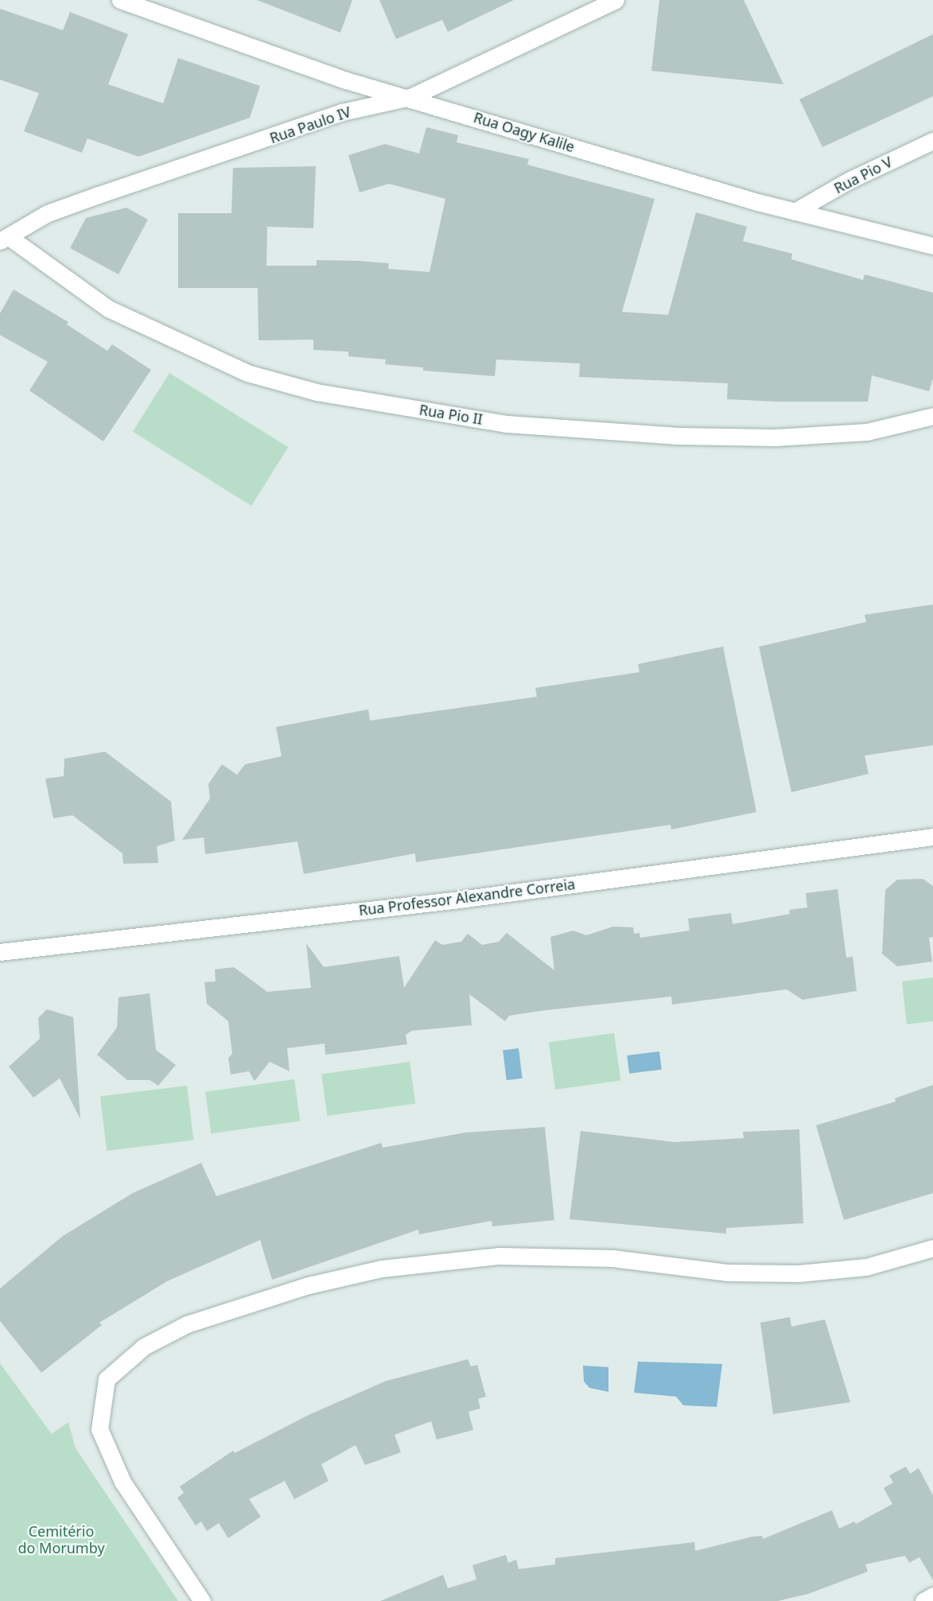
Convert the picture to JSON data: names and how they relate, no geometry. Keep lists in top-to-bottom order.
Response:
{
  "streets": {
    "street": [
      "Rua Paulo IV",
      "Rua Oagy Kalile",
      "Rua Pio V",
      "Rua Pio II",
      "Rua Professor Alexandre Correia"
    ]
  },
  "crossings": [
    ["Rua Paulo IV", "Rua Oagy Kalile"],
    ["Rua Paulo IV", "Rua Pio II"],
    ["Rua Oagy Kalile", "Rua Pio V"]
  ],
  "parks": ["Cemitério do Morumby"]
}
